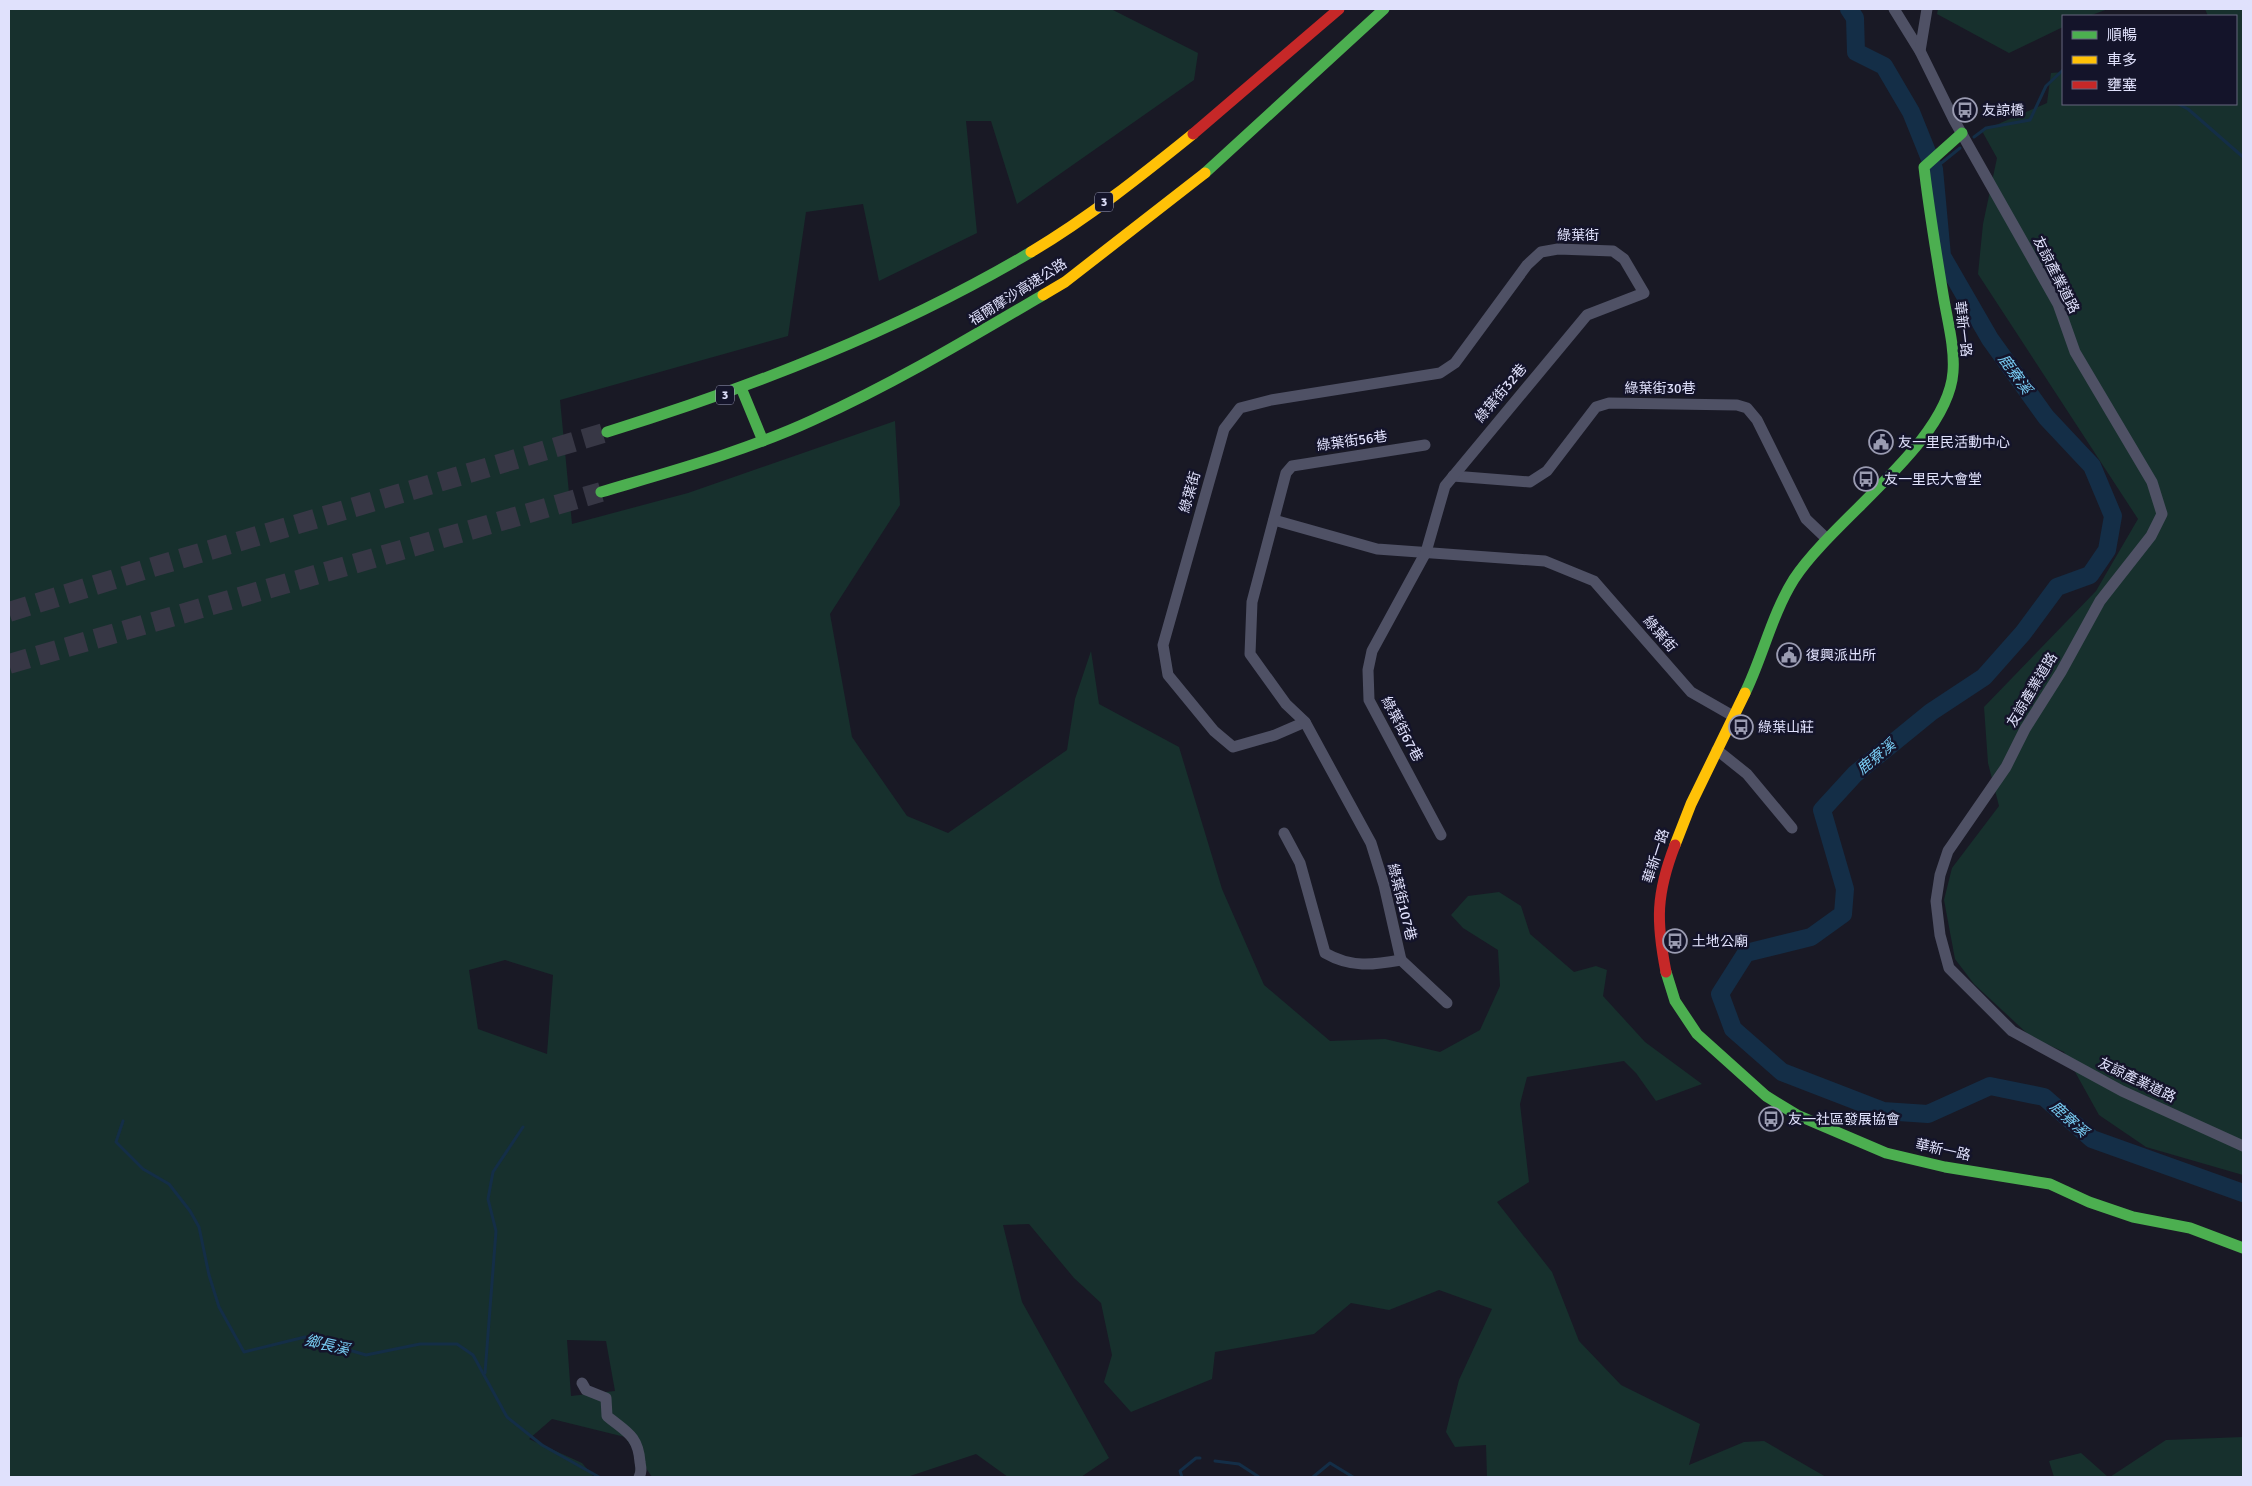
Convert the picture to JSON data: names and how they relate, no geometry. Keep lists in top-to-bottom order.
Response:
{
  "streets": {
    "main road": ["3", "福爾摩沙高速公路", "華新一路"],
    "street": [
      "綠葉街",
      "友諒產業道路",
      "綠葉街30巷",
      "綠葉街32巷",
      "綠葉街56巷",
      "綠葉街67巷",
      "綠葉街107巷"
    ]
  },
  "crossings": [
    ["綠葉街", "華新一路"],
    ["綠葉街", "綠葉街32巷"],
    ["綠葉街", "綠葉街56巷"],
    ["綠葉街", "綠葉街67巷"],
    ["綠葉街", "綠葉街107巷"],
    ["友諒產業道路", "華新一路"],
    ["華新一路", "綠葉街30巷"],
    ["綠葉街30巷", "綠葉街32巷"],
    ["綠葉街32巷", "綠葉街67巷"]
  ],
  "water": ["鹿寮溪", "鄉長溪"],
  "places": {
    "bus stop": [
      "友諒橋",
      "友一里民大會堂",
      "綠葉山莊",
      "土地公廟",
      "友一社區發展協會"
    ],
    "public building": ["友一里民活動中心", "復興派出所"]
  },
  "legend": ["順暢", "車多", "壅塞"]
}
